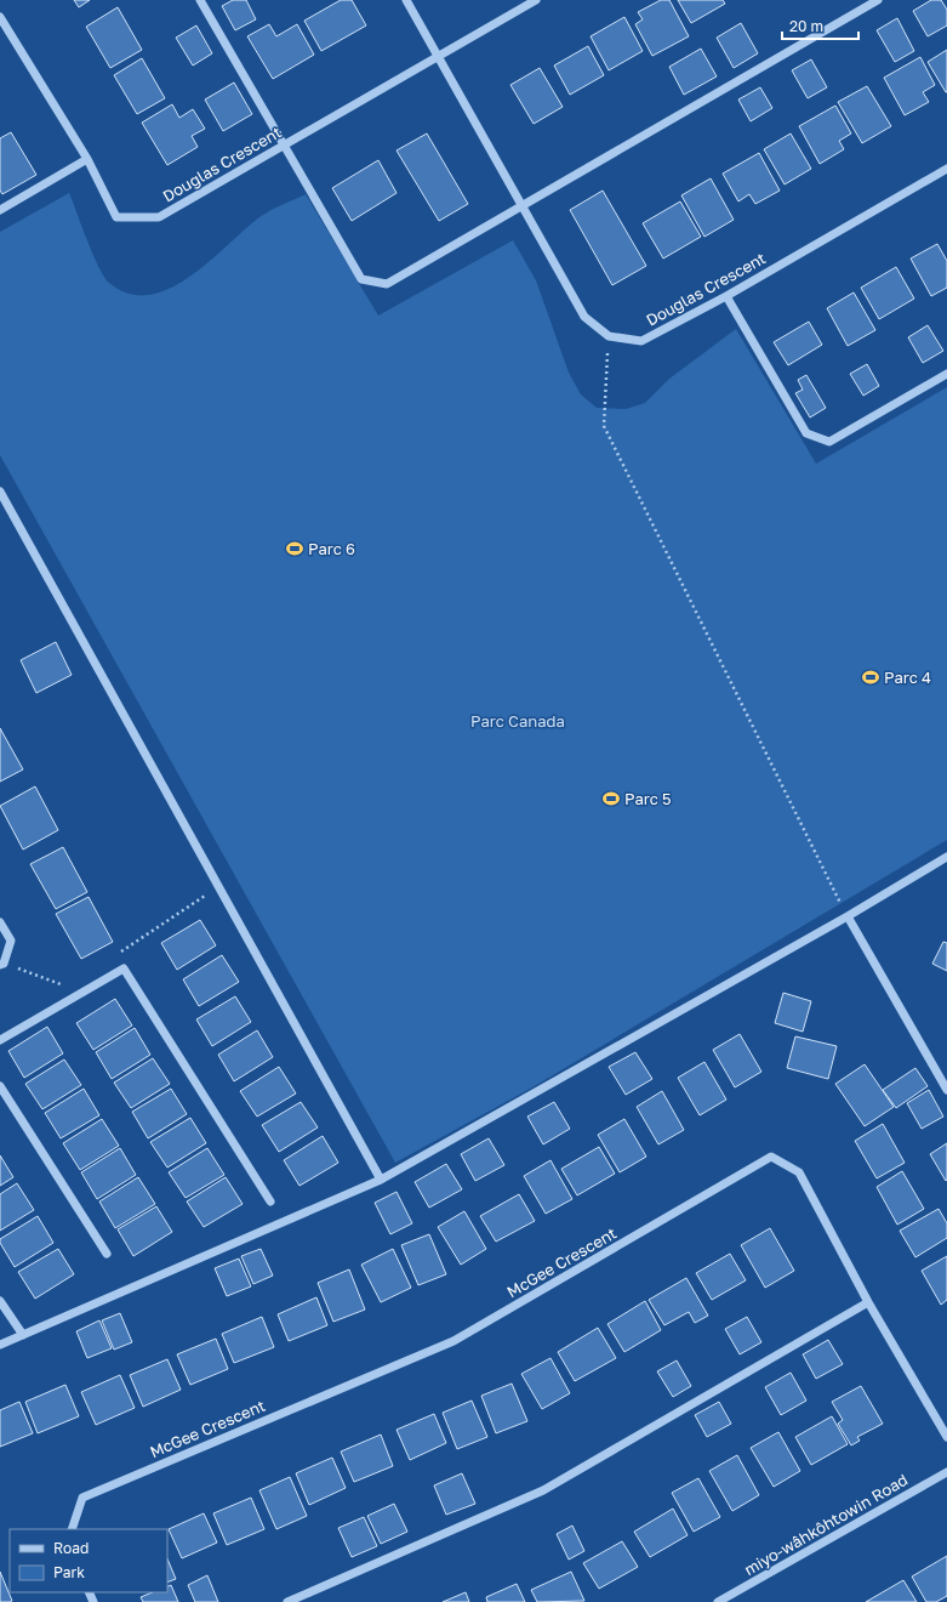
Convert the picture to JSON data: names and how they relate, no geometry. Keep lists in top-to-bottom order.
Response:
{
  "streets": {
    "street": ["Douglas Crescent", "McGee Crescent", "miyo-wâhkôhtowin Road"]
  },
  "parks": ["Parc Canada"],
  "places": {
    "sports": ["Parc 6", "Parc 4", "Parc 5"]
  },
  "legend": ["Road", "Park"],
  "scale_bar": "20 m"
}
